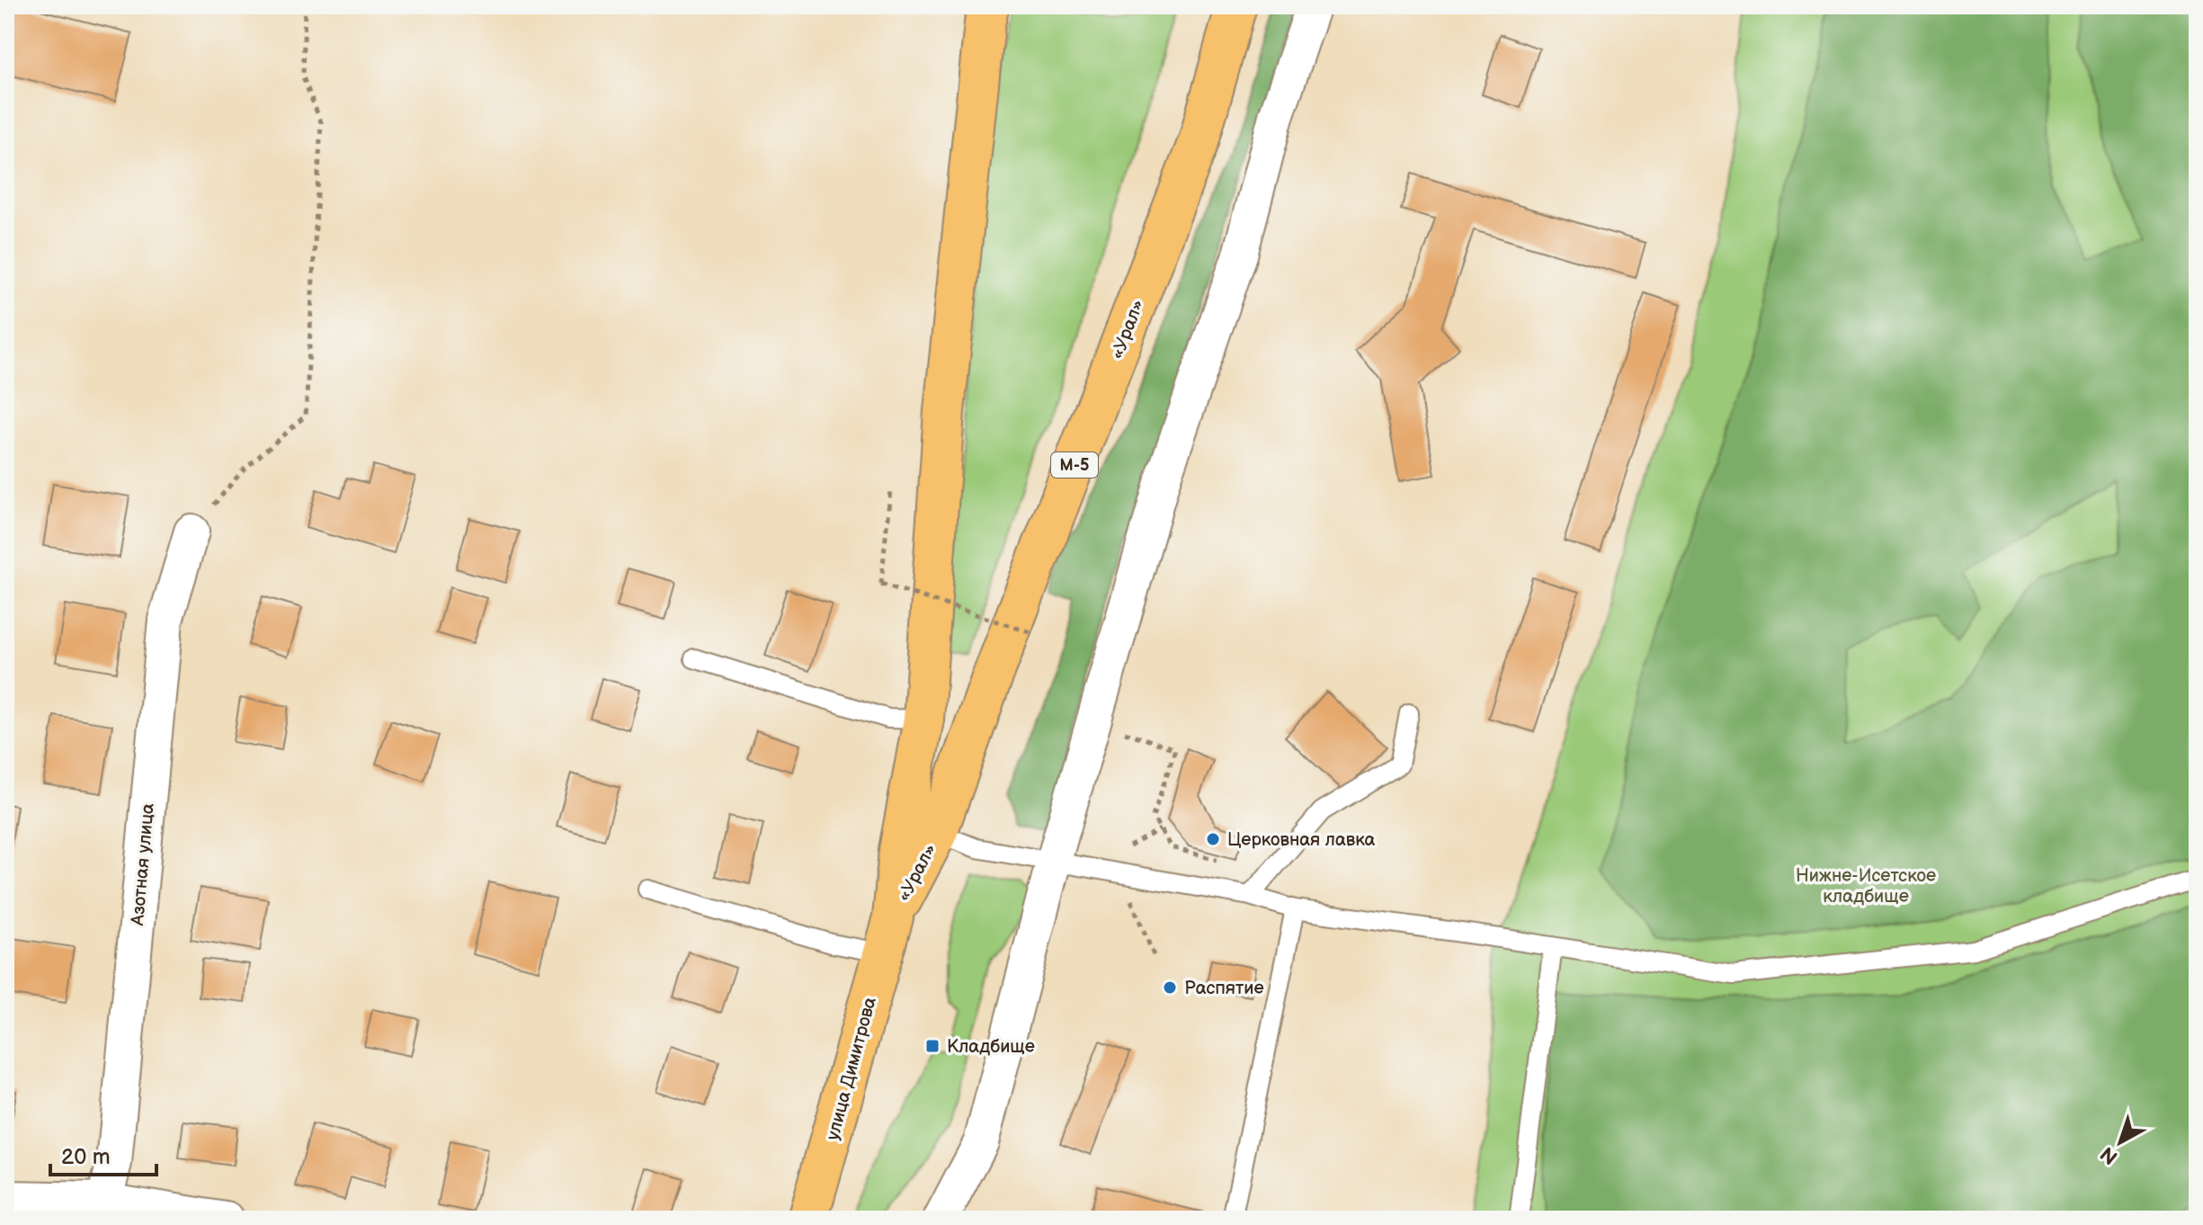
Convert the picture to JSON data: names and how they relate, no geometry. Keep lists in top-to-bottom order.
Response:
{
  "streets": {
    "main road": ["«Урал»", "М-5", "улица Димитрова"],
    "street": ["Азотная улица"]
  },
  "crossings": [
    ["«Урал»", "улица Димитрова"]
  ],
  "parks": ["Нижне-Исетское кладбище"],
  "places": {
    "other": ["Церковная лавка", "Распятие"],
    "transit": ["Кладбище"]
  },
  "scale_bar": "20 m",
  "north": "bottom left"
}
